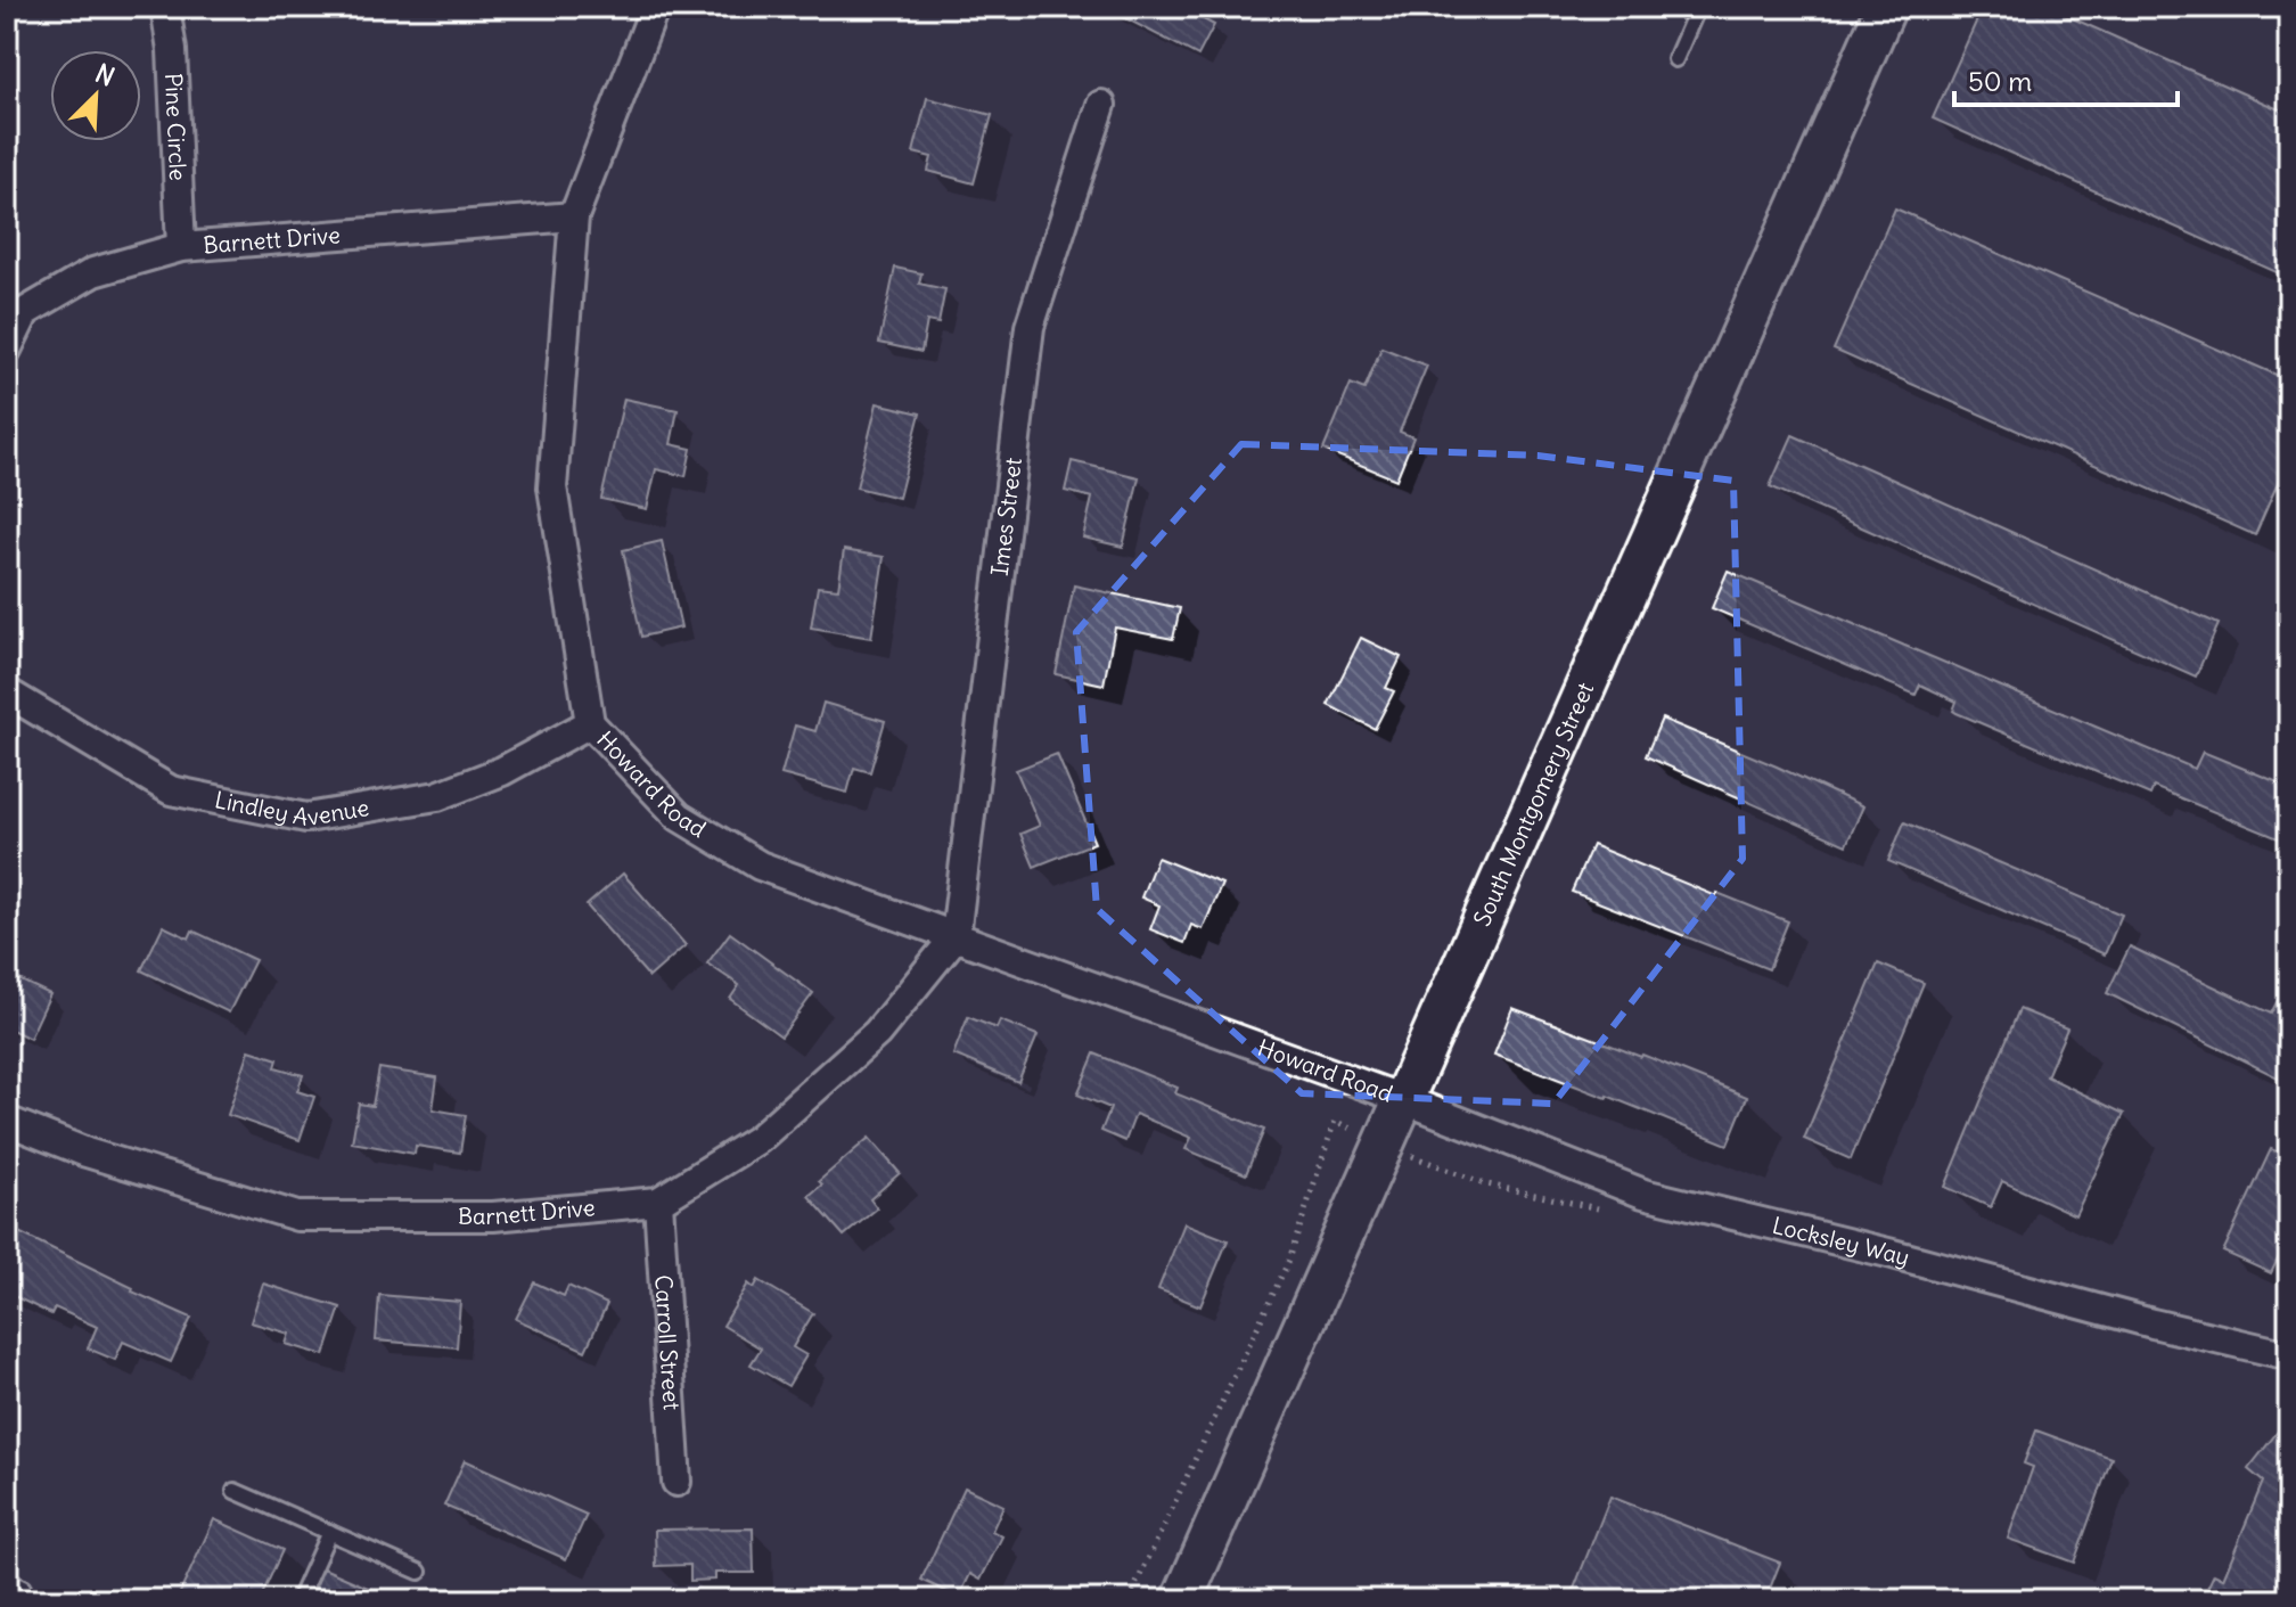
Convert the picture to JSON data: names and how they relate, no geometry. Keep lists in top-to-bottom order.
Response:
{
  "streets": {
    "street": [
      "Pine Circle",
      "Barnett Drive",
      "Imes Street",
      "Howard Road",
      "Lindley Avenue",
      "South Montgomery Street",
      "Locksley Way",
      "Carroll Street"
    ]
  },
  "crossings": [
    ["Pine Circle", "Barnett Drive"],
    ["Barnett Drive", "Imes Street"],
    ["Barnett Drive", "Howard Road"],
    ["Barnett Drive", "Carroll Street"],
    ["Imes Street", "Howard Road"],
    ["Howard Road", "Lindley Avenue"],
    ["Howard Road", "South Montgomery Street"],
    ["Howard Road", "Locksley Way"],
    ["South Montgomery Street", "Locksley Way"]
  ],
  "scale_bar": "50 m",
  "north": "top right"
}
